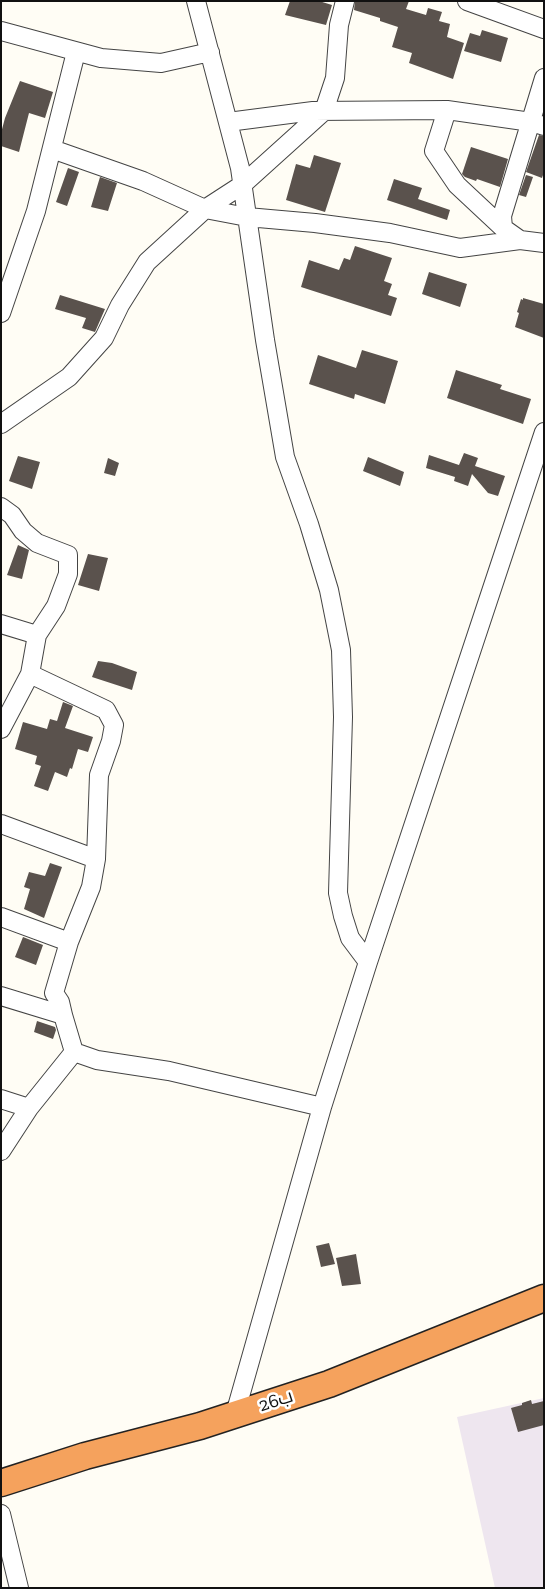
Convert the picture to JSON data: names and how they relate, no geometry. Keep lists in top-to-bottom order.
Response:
{
  "streets": {
    "highway": ["26ب"]
  }
}
